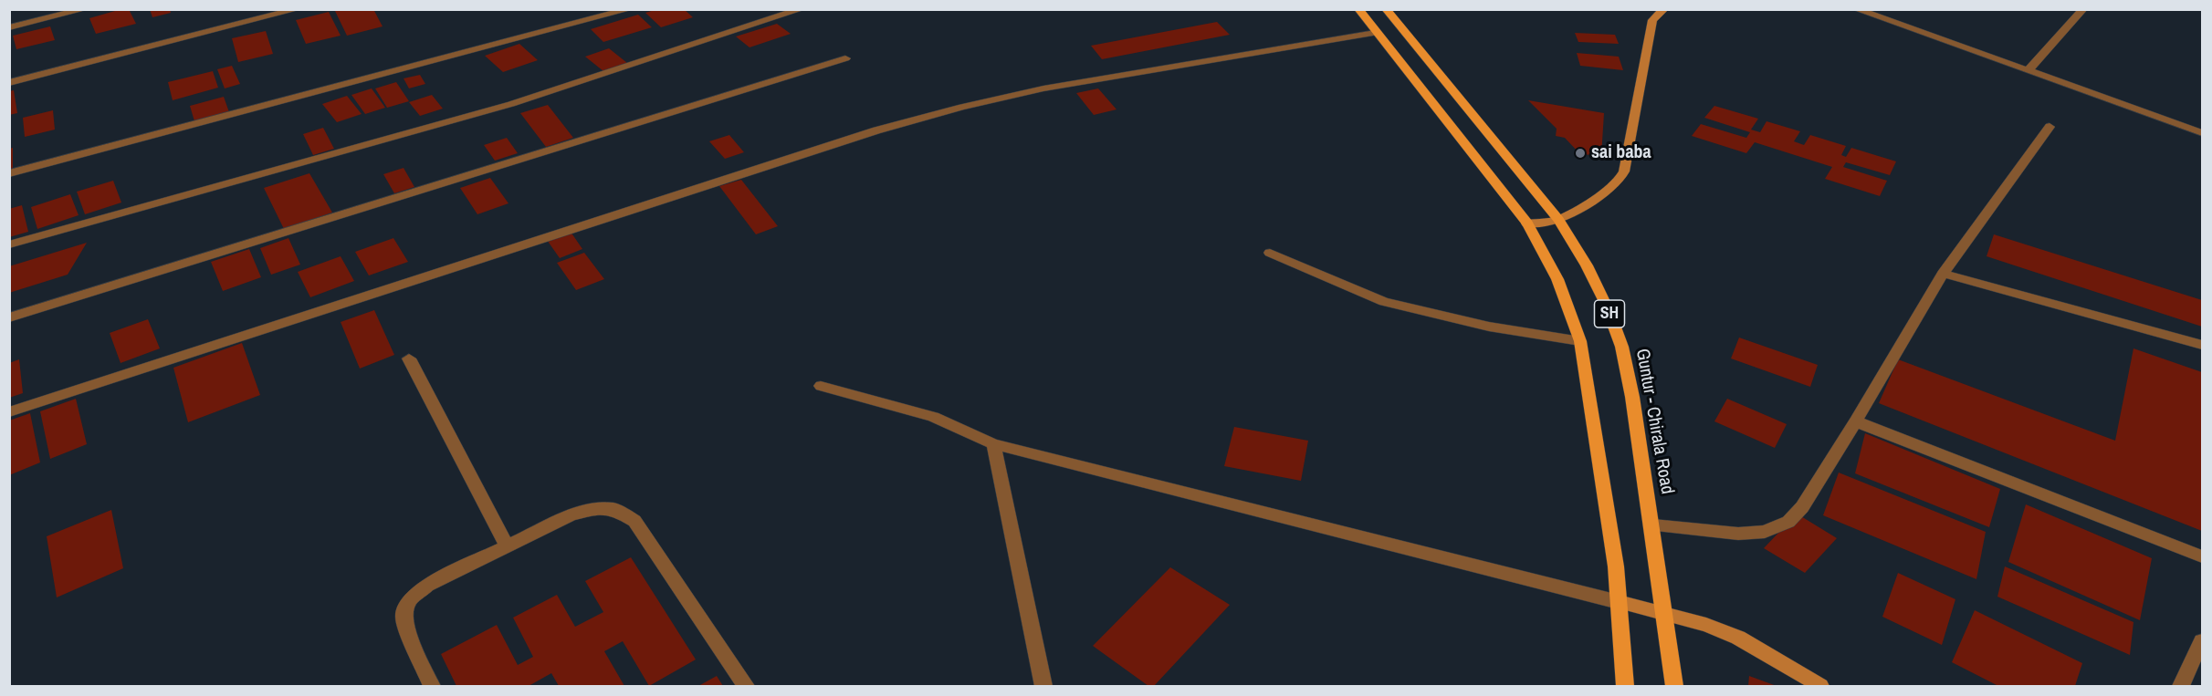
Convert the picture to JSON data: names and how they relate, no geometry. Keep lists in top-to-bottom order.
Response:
{
  "streets": {
    "main road": ["SH", "Guntur - Chirala Road"]
  },
  "places": ["sai baba"]
}
